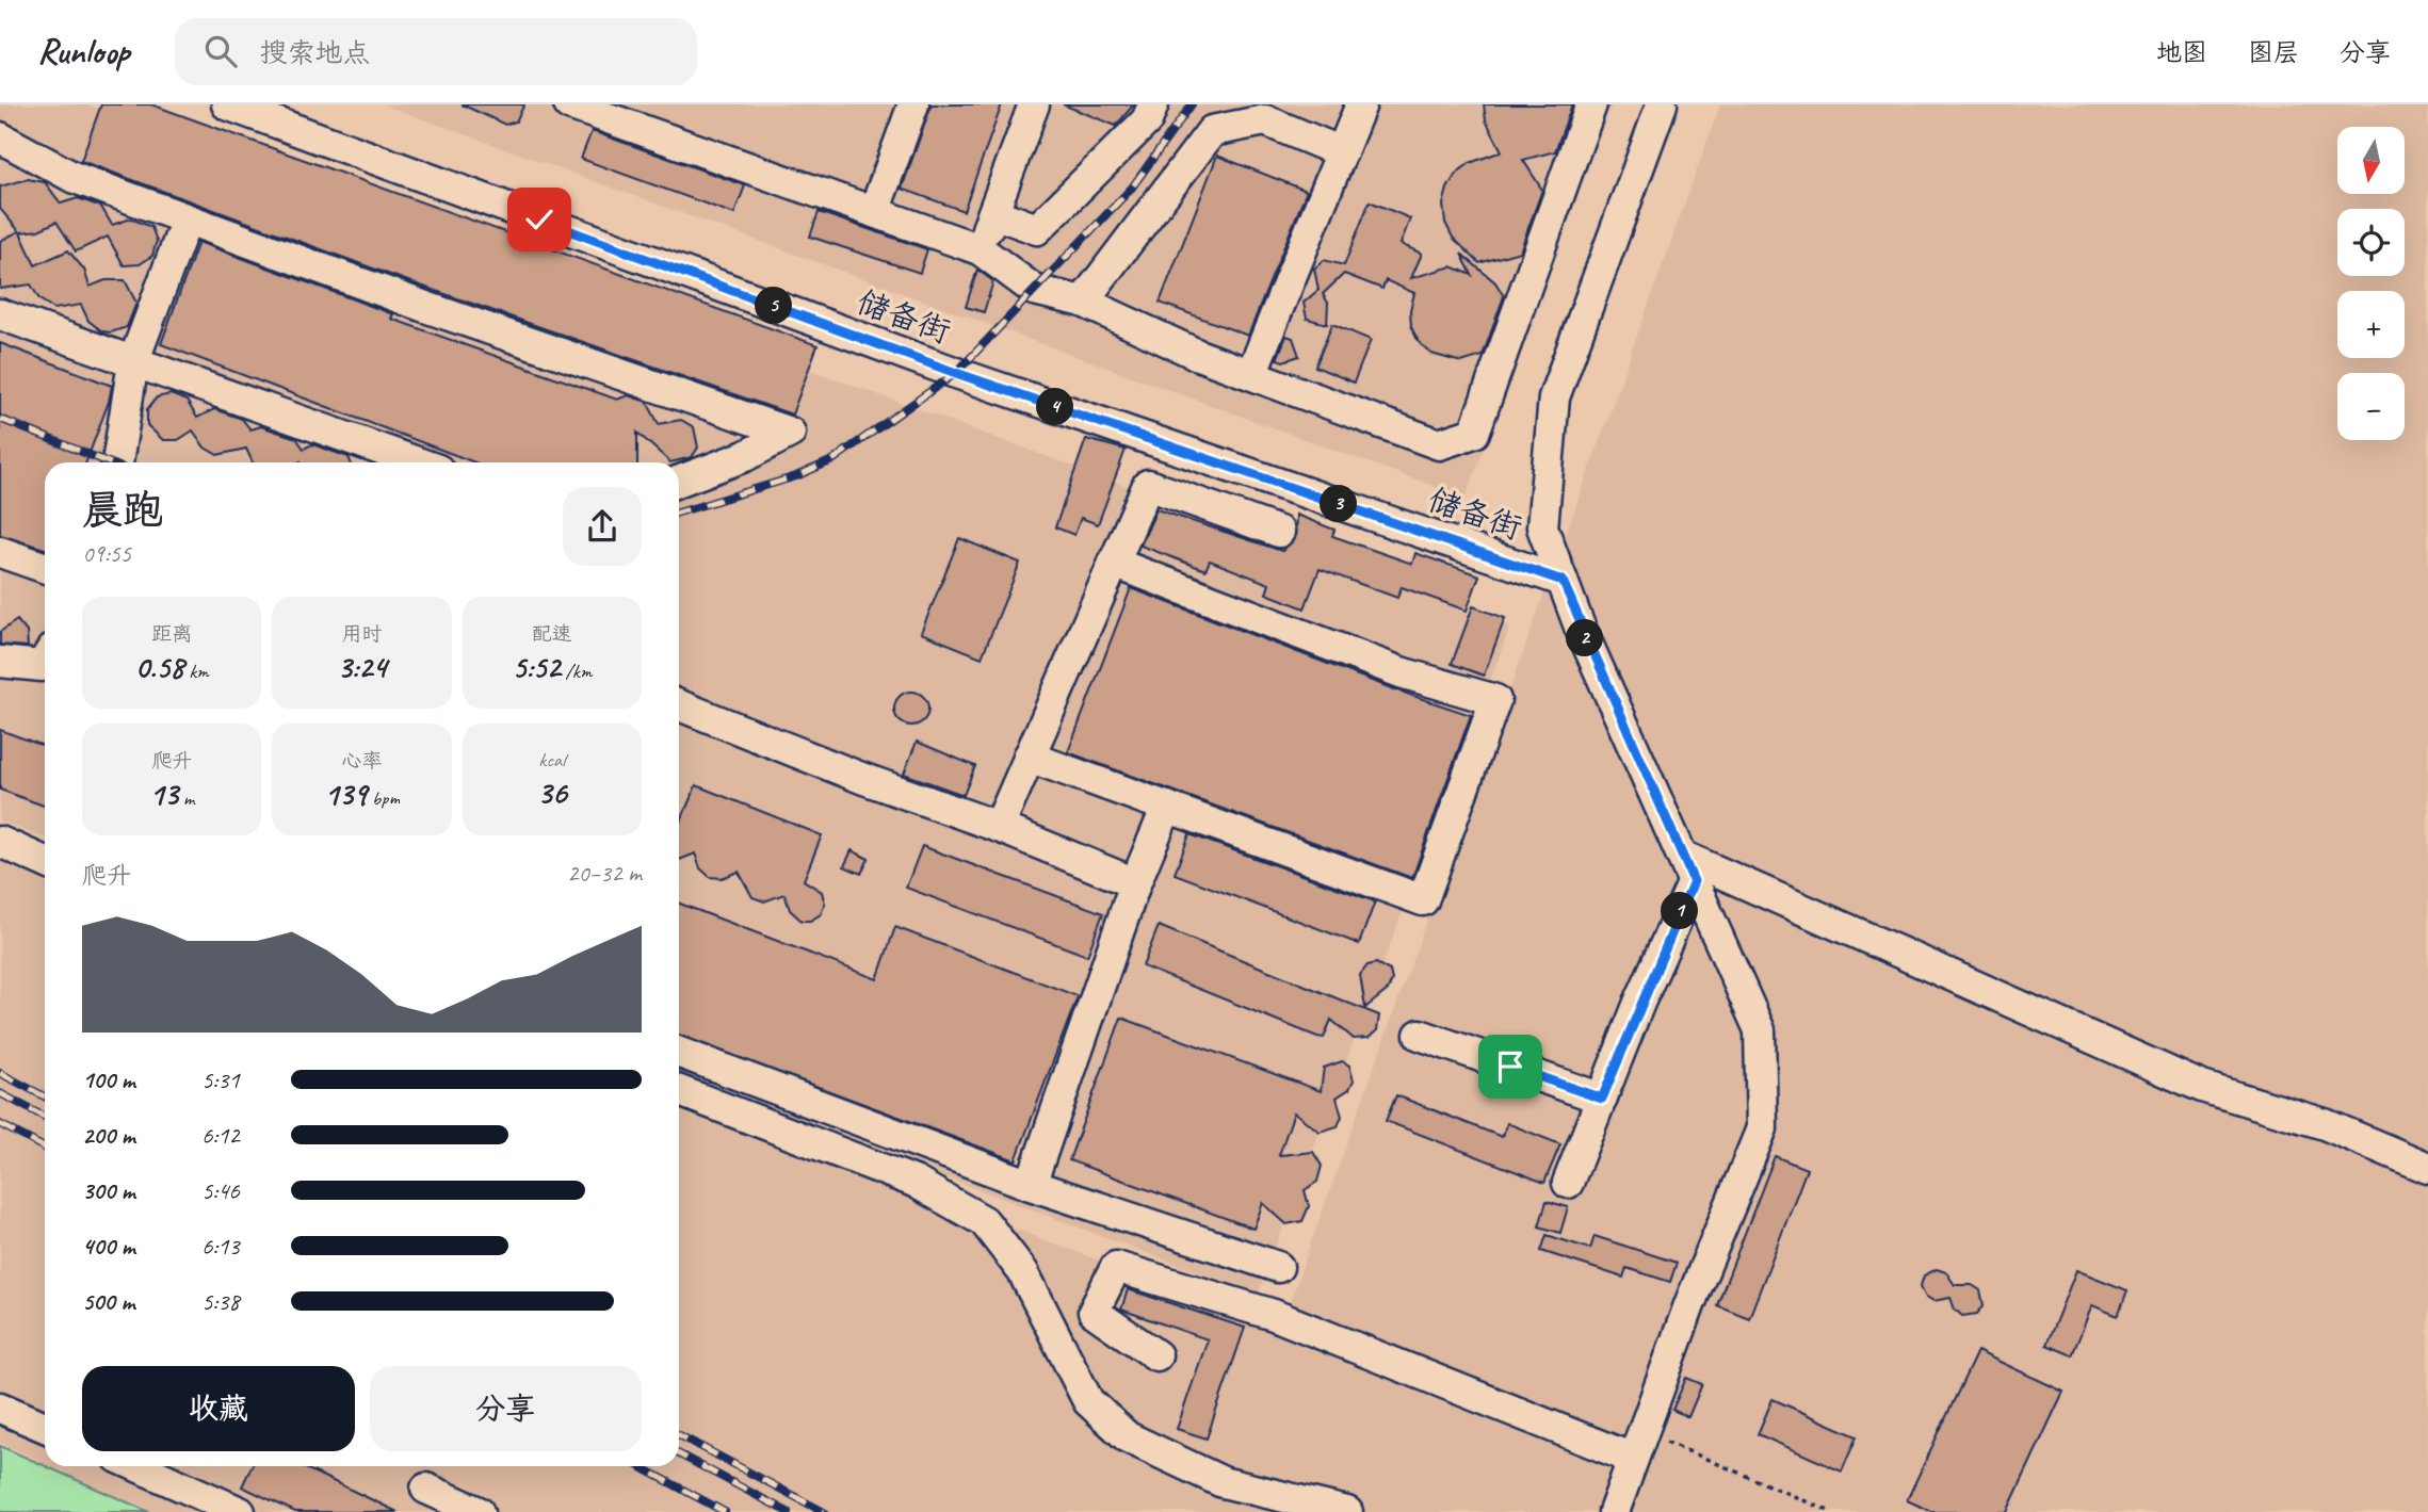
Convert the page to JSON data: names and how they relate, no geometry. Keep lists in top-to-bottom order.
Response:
{
  "streets": {
    "street": ["储备街"]
  },
  "north": "bottom",
  "page": {
    "header": "Runloop",
    "search": "搜索地点",
    "nav": ["地图", "图层", "分享"],
    "map_buttons": ["+", "−"],
    "pins": [
      "5",
      "4",
      "3",
      "2",
      "1"
    ],
    "heading": ["晨跑", "09:55"],
    "stats": [
      ["距离", "0.58 km"],
      ["用时", "3:24"],
      ["配速", "5:52 /km"],
      ["爬升", "13 m"],
      ["心率", "139 bpm"],
      ["kcal", "36"]
    ],
    "chart": ["爬升", "20–32 m"],
    "list": [
      {
        "name": "100 m",
        "note": "5:31"
      },
      {
        "name": "200 m",
        "note": "6:12"
      },
      {
        "name": "300 m",
        "note": "5:46"
      },
      {
        "name": "400 m",
        "note": "6:13"
      },
      {
        "name": "500 m",
        "note": "5:38"
      }
    ],
    "buttons": ["收藏", "分享"]
  }
}
